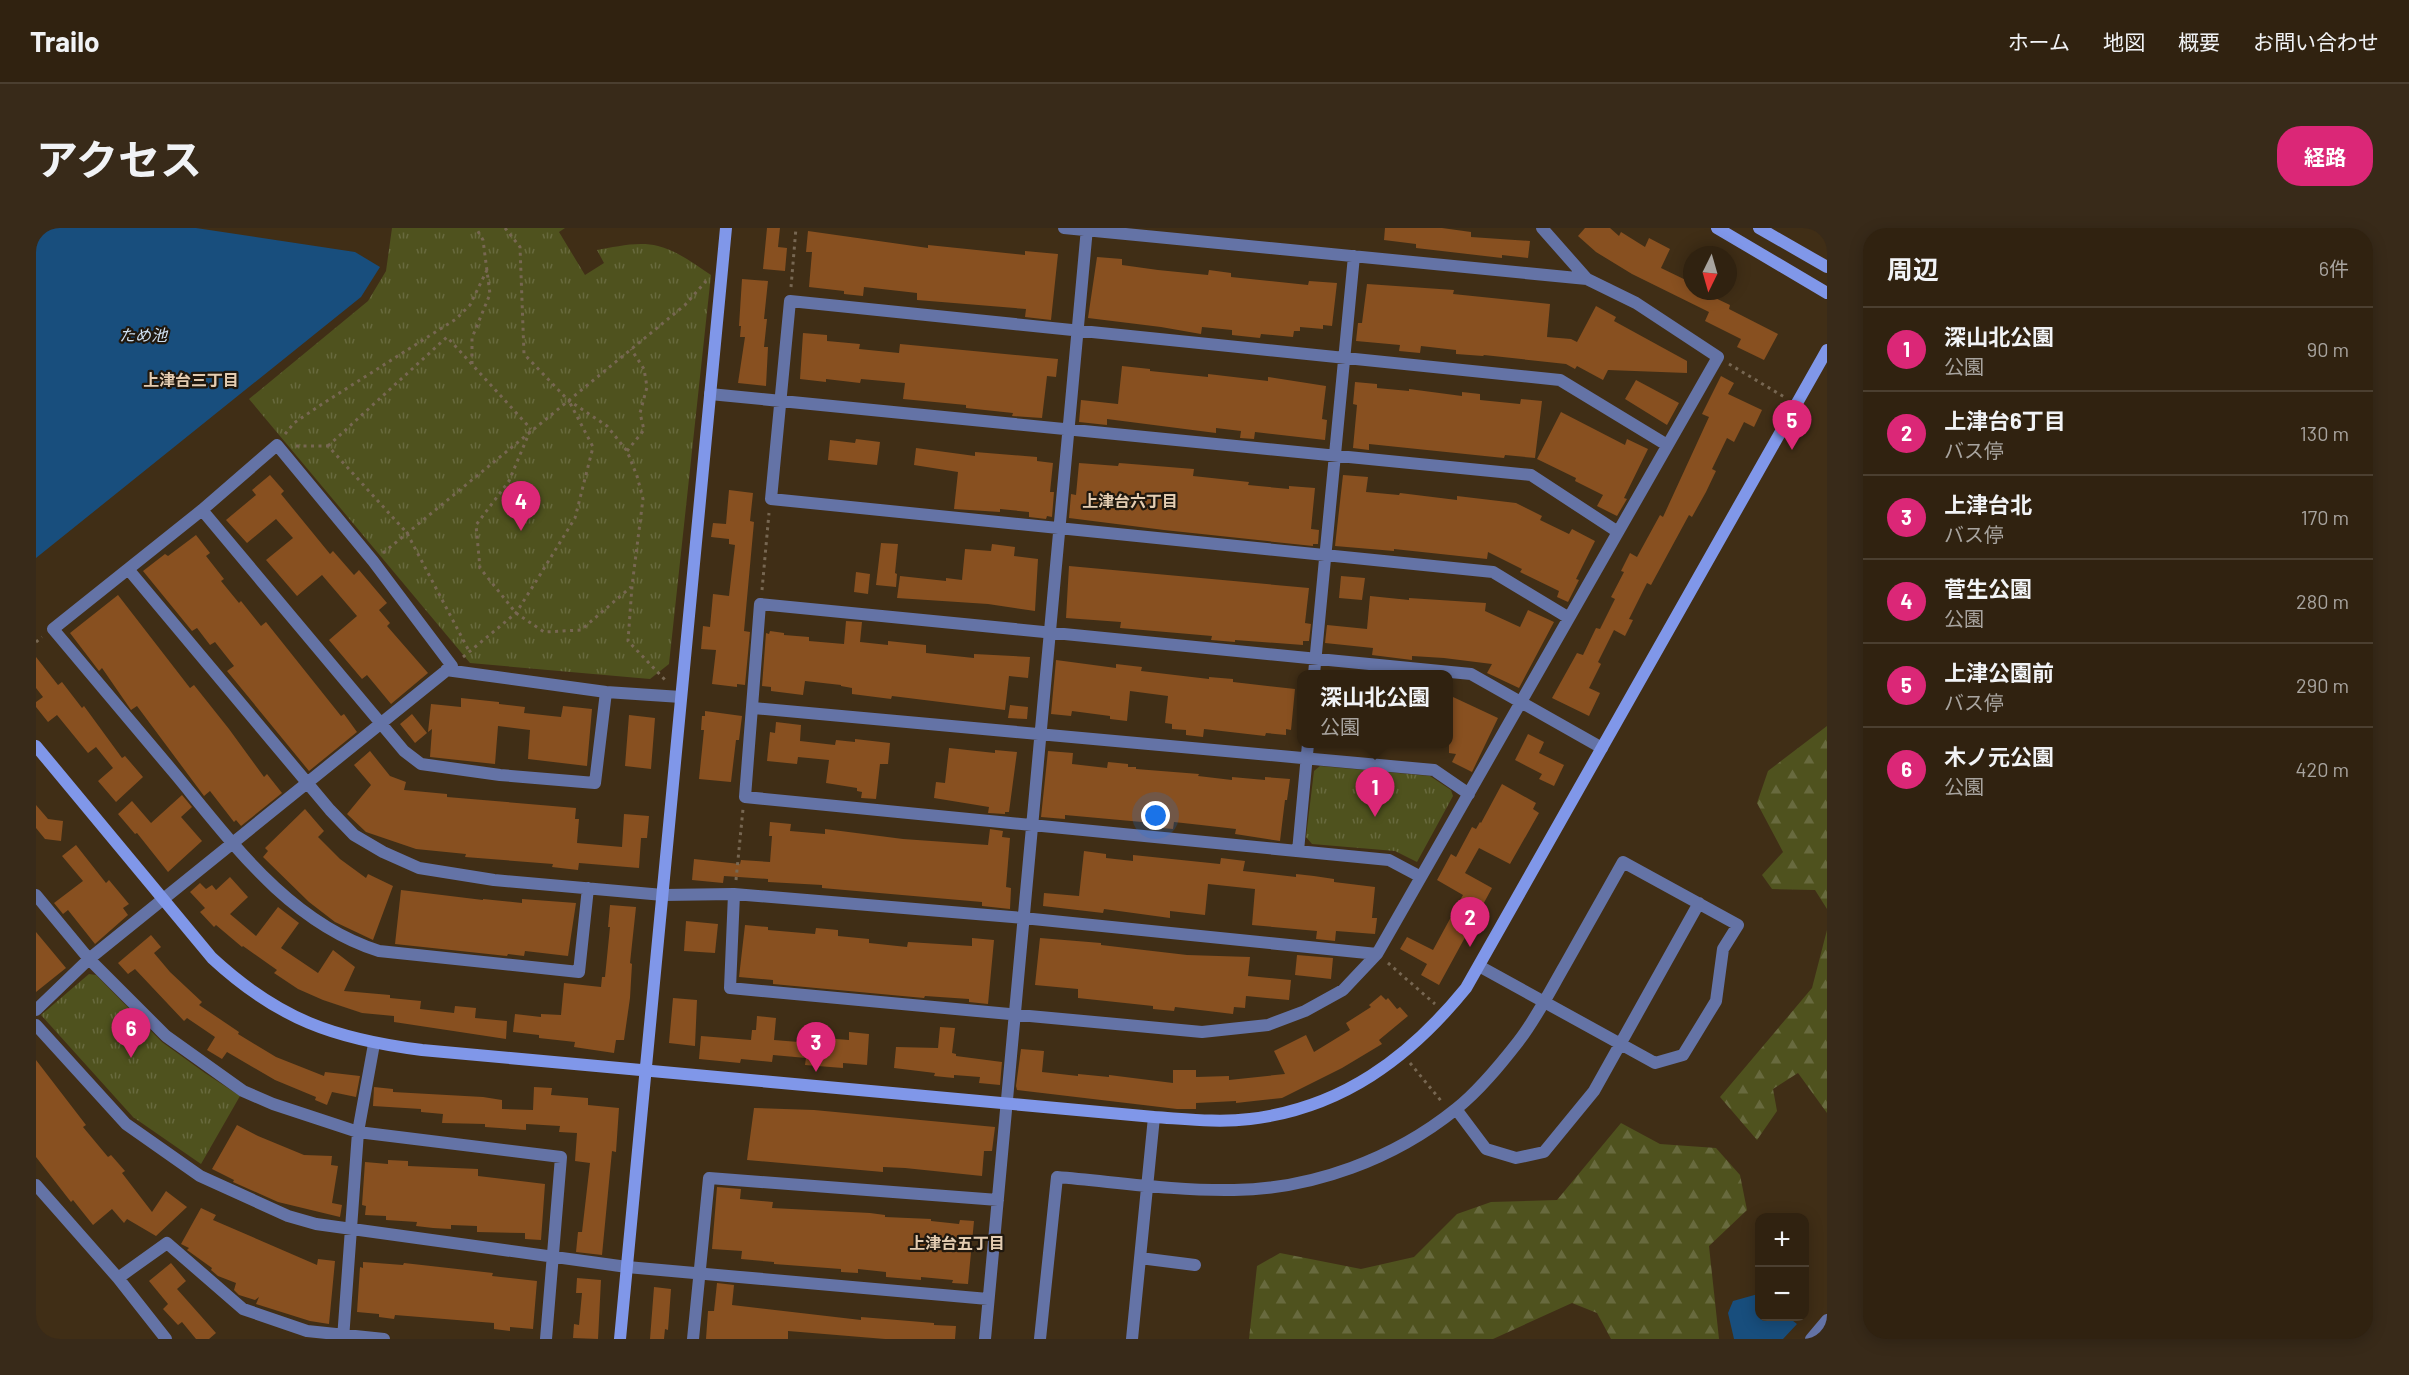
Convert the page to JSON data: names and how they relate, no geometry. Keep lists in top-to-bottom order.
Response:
{
  "districts": ["上津台三丁目", "上津台六丁目", "上津台五丁目"],
  "water": ["ため池"],
  "north": "bottom",
  "page": {
    "header": "Trailo",
    "nav": [
      "ホーム",
      "地図",
      "概要",
      "お問い合わせ"
    ],
    "title": "アクセス",
    "buttons": "経路",
    "heading": ["周辺", "6件"],
    "list": [
      {
        "mark": "1",
        "name": "深山北公園",
        "note": "公園",
        "value": "90 m"
      },
      {
        "mark": "2",
        "name": "上津台6丁目",
        "note": "バス停",
        "value": "130 m"
      },
      {
        "mark": "3",
        "name": "上津台北",
        "note": "バス停",
        "value": "170 m"
      },
      {
        "mark": "4",
        "name": "菅生公園",
        "note": "公園",
        "value": "280 m"
      },
      {
        "mark": "5",
        "name": "上津公園前",
        "note": "バス停",
        "value": "290 m"
      },
      {
        "mark": "6",
        "name": "木ノ元公園",
        "note": "公園",
        "value": "420 m"
      }
    ],
    "pins": [
      "5",
      "4",
      "1",
      "2",
      "6",
      "3"
    ],
    "popup": ["深山北公園", "公園"],
    "map_buttons": ["+", "−"]
  }
}
